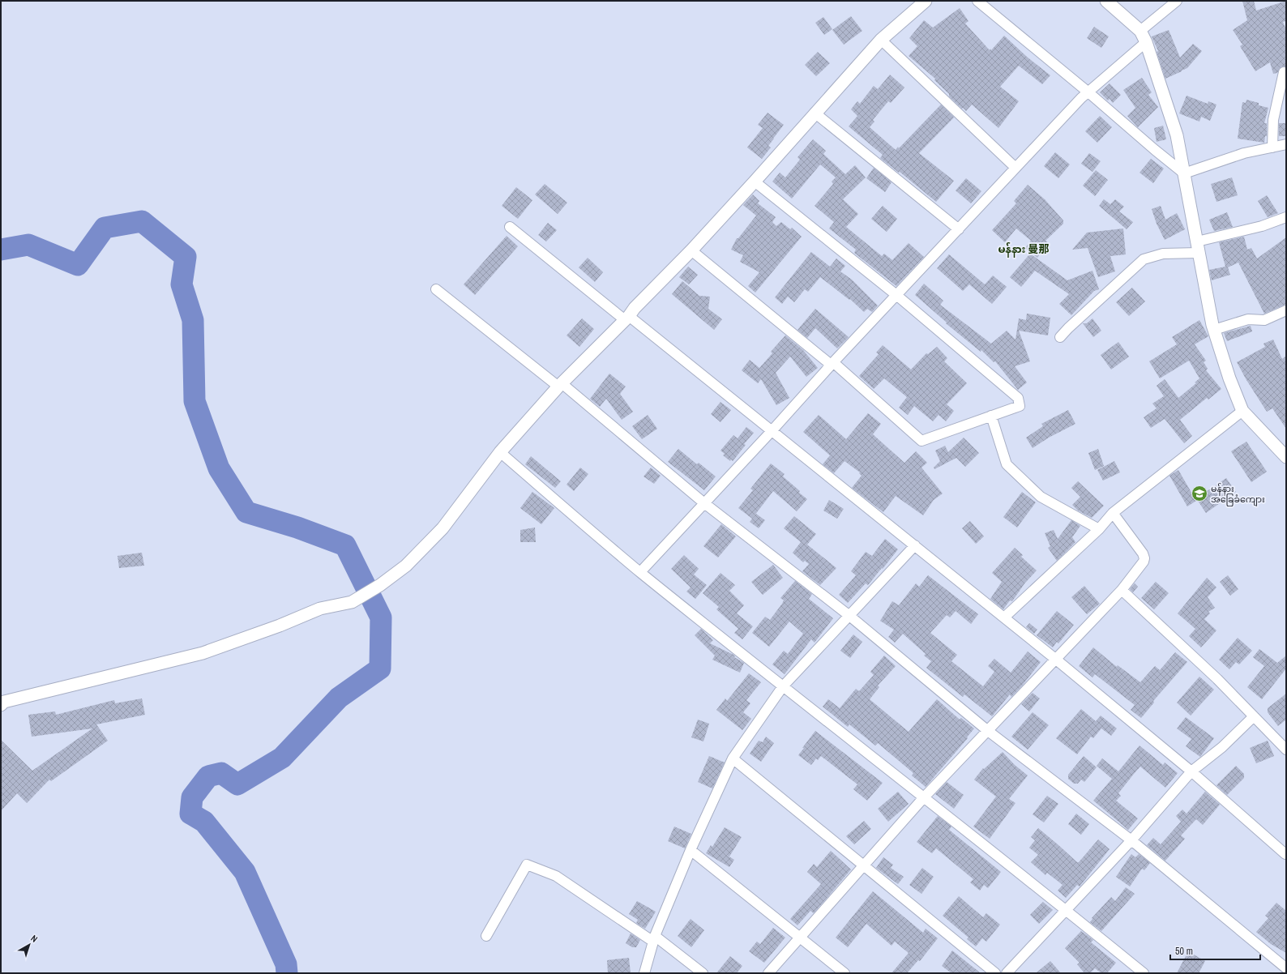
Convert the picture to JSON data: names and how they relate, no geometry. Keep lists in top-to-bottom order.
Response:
{
  "districts": ["မန်နား 曼那"],
  "places": {
    "school or university": ["မန်နား အခြေခံကျေား"]
  },
  "scale_bar": "50 m",
  "north": "top right"
}
